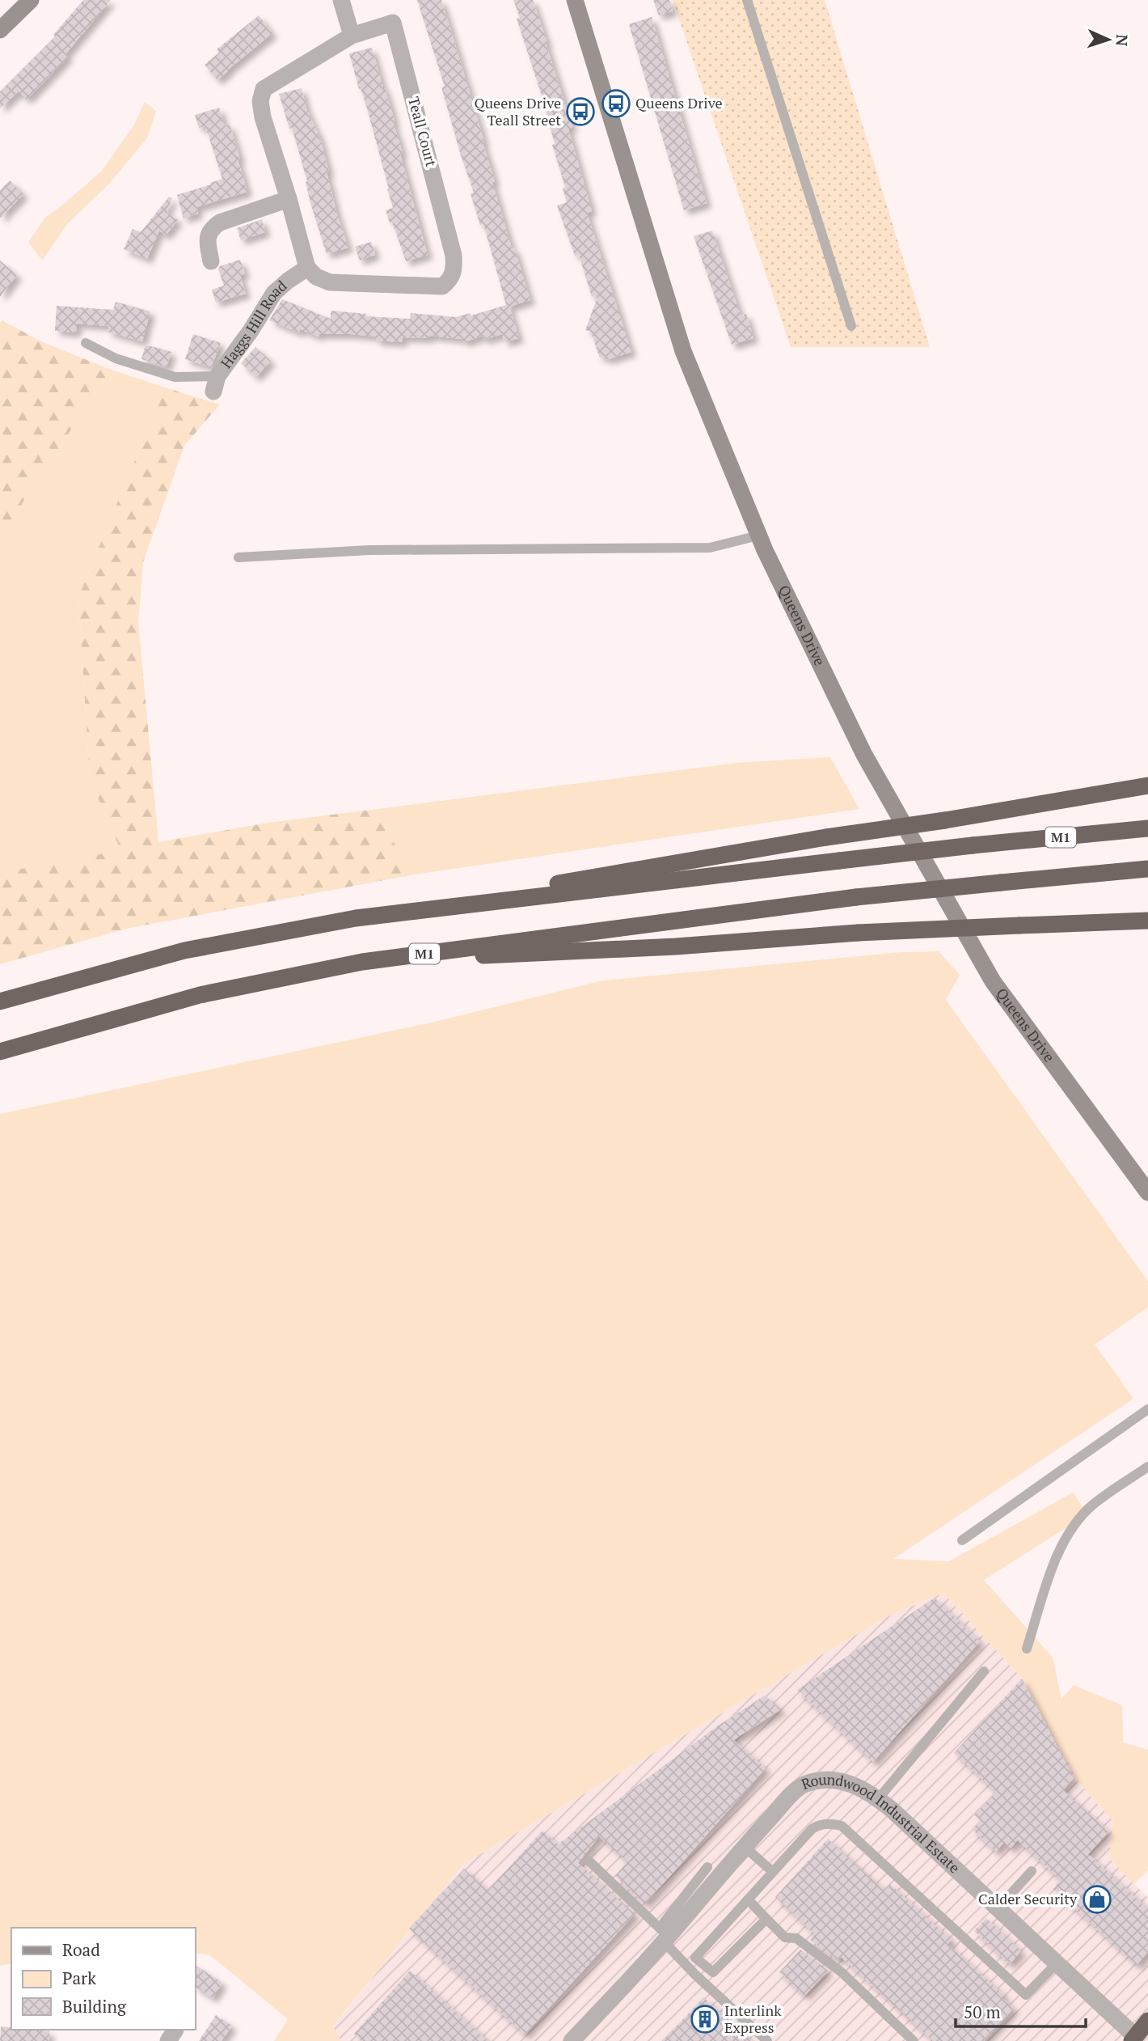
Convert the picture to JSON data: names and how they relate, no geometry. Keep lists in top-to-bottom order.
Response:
{
  "streets": {
    "highway": ["M1"],
    "street": [
      "Teall Court",
      "Haggs Hill Road",
      "Queens Drive",
      "Roundwood Industrial Estate"
    ]
  },
  "crossings": [
    ["Teall Court", "Haggs Hill Road"]
  ],
  "places": {
    "bus stop": ["Queens Drive", "Queens Drive Teall Street"],
    "shop": ["Calder Security"],
    "building": ["Interlink Express"]
  },
  "legend": ["Road", "Park", "Building"],
  "scale_bar": "50 m",
  "north": "right"
}
